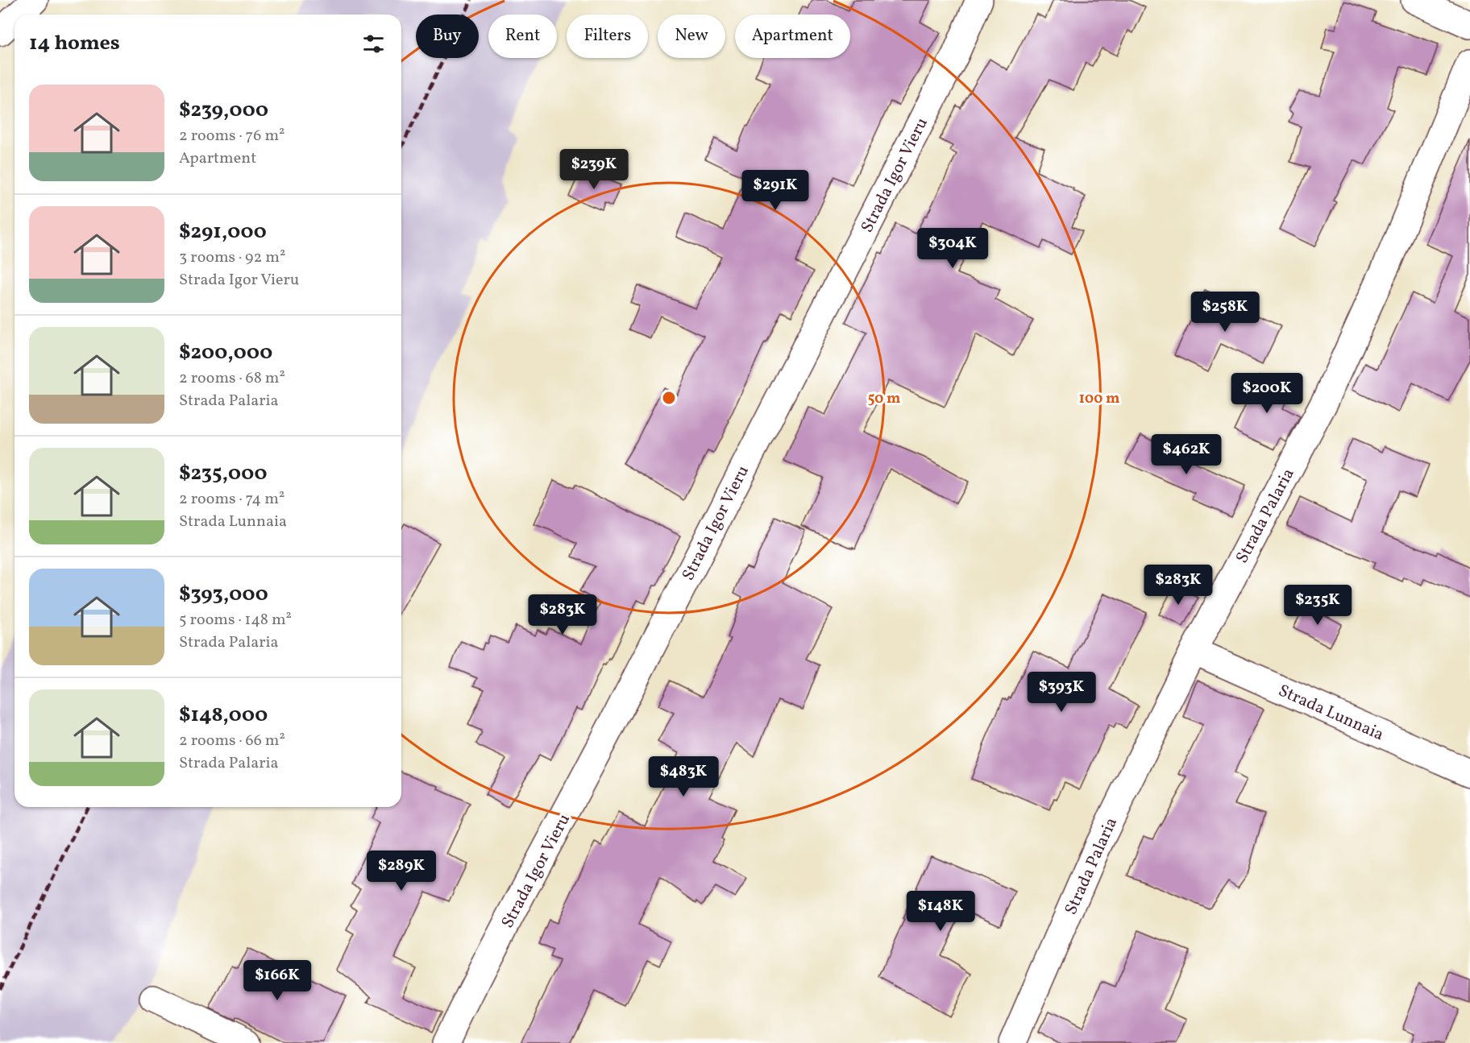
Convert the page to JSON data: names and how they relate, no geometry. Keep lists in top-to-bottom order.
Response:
{
  "streets": {
    "street": ["Strada Igor Vieru", "Strada Palaria", "Strada Lunnaia"]
  },
  "crossings": [
    ["Strada Palaria", "Strada Lunnaia"]
  ],
  "page": {
    "chip": [
      "Buy",
      "Rent",
      "Filters",
      "New",
      "Apartment"
    ],
    "heading": "14 homes",
    "list": [
      {
        "name": "$239,000",
        "note": "2 rooms · 76 m² · Apartment"
      },
      {
        "name": "$291,000",
        "note": "3 rooms · 92 m² · Strada Igor Vieru"
      },
      {
        "name": "$200,000",
        "note": "2 rooms · 68 m² · Strada Palaria"
      },
      {
        "name": "$235,000",
        "note": "2 rooms · 74 m² · Strada Lunnaia"
      },
      {
        "name": "$393,000",
        "note": "5 rooms · 148 m² · Strada Palaria"
      },
      {
        "name": "$148,000",
        "note": "2 rooms · 66 m² · Strada Palaria"
      }
    ],
    "price": [
      "$239K",
      "$291K",
      "$304K",
      "$258K",
      "$200K",
      "$462K",
      "$283K",
      "$235K",
      "$283K",
      "$393K",
      "$483K",
      "$289K",
      "$148K",
      "$166K"
    ]
  },
  "rings": ["50 m", "100 m"]
}
